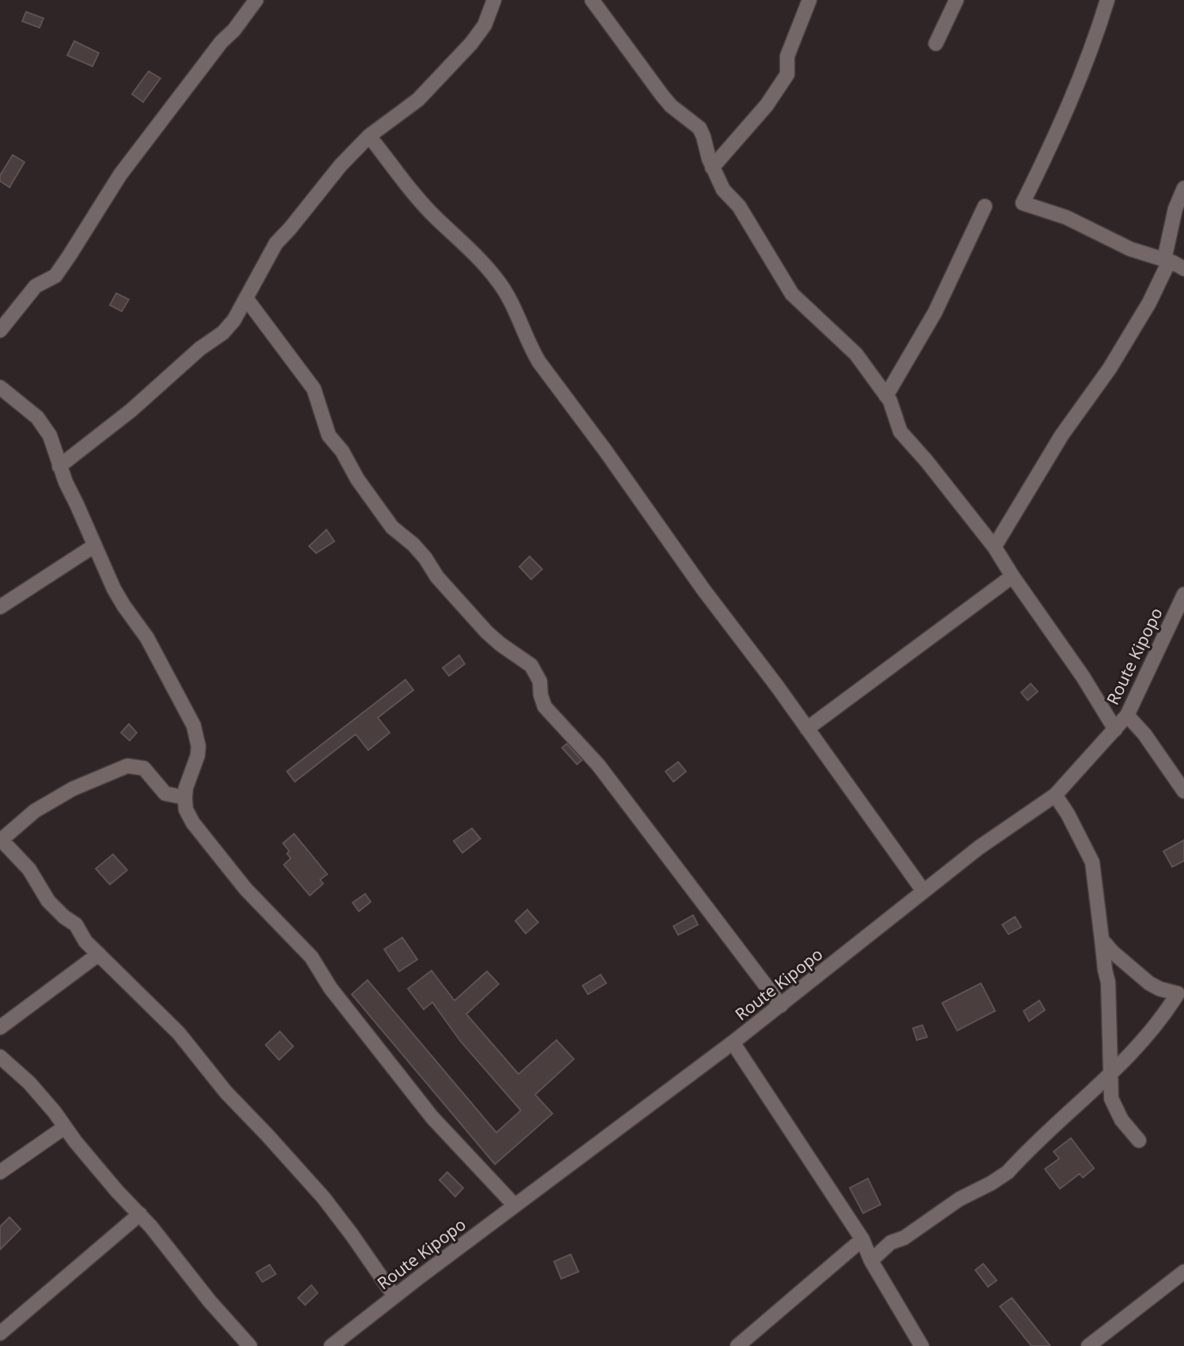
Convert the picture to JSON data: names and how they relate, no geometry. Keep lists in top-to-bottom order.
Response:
{
  "streets": {
    "street": ["Route Kipopo"]
  }
}
